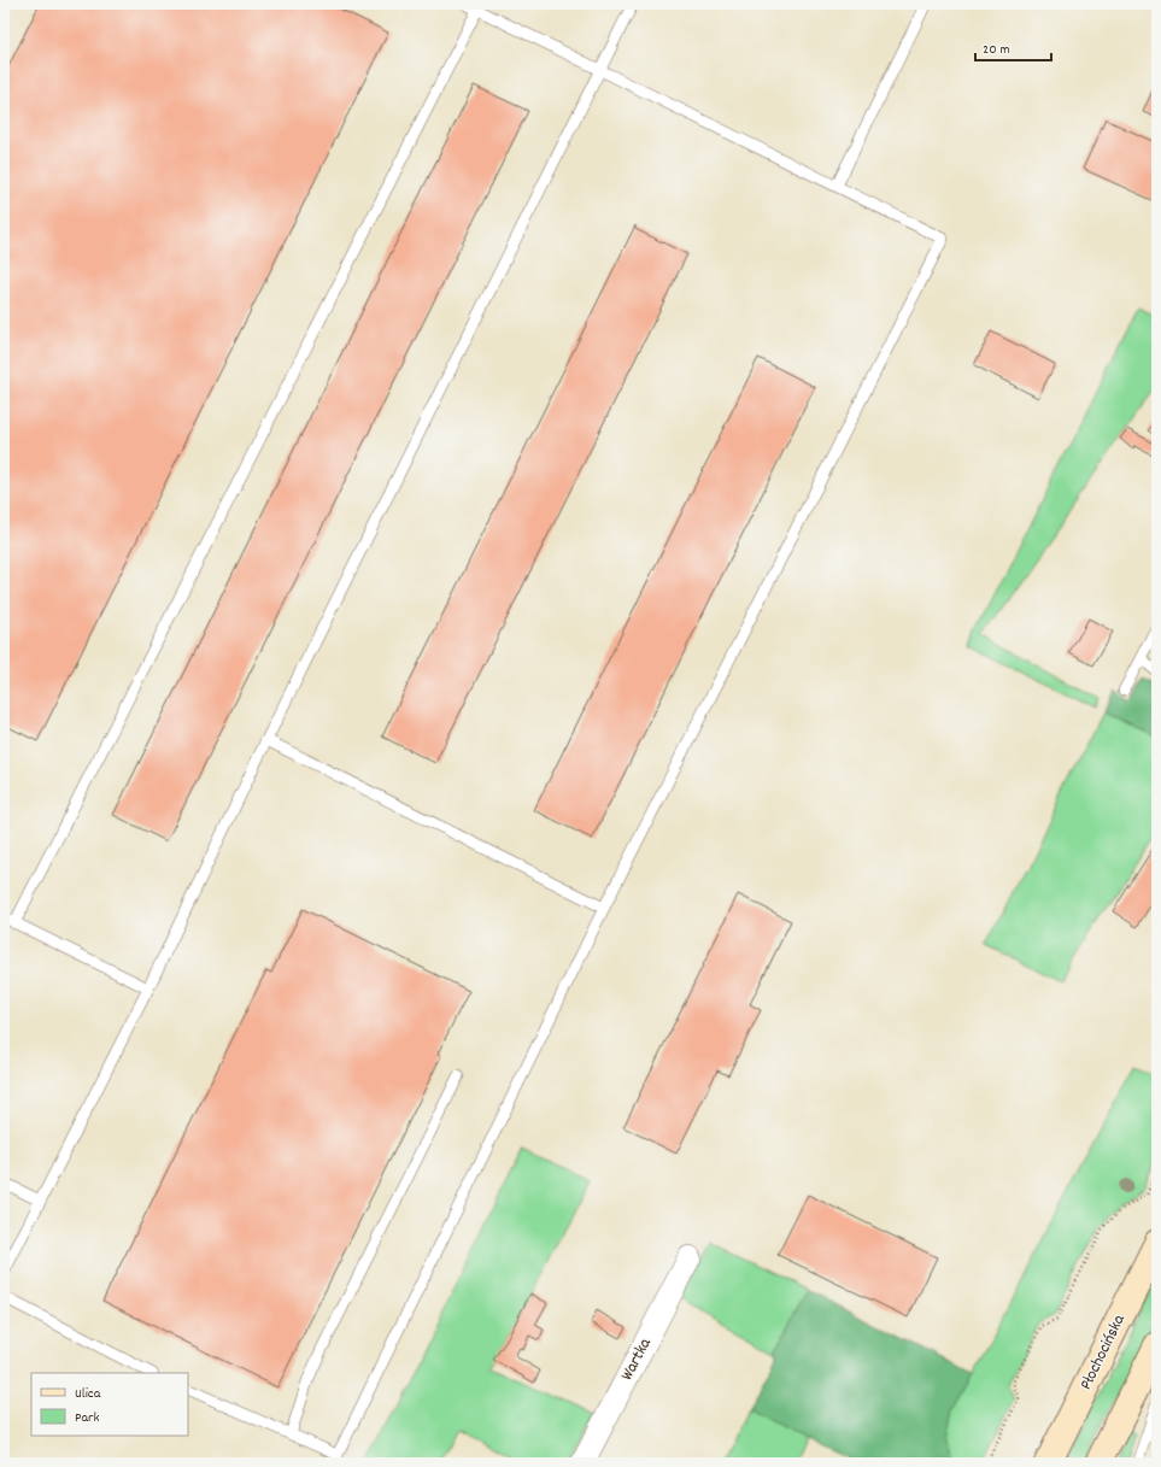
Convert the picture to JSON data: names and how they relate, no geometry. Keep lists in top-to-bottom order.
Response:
{
  "streets": {
    "main road": ["Płochocińska"],
    "street": ["Wartka"]
  },
  "legend": ["Ulica", "Park"],
  "scale_bar": "20 m"
}
